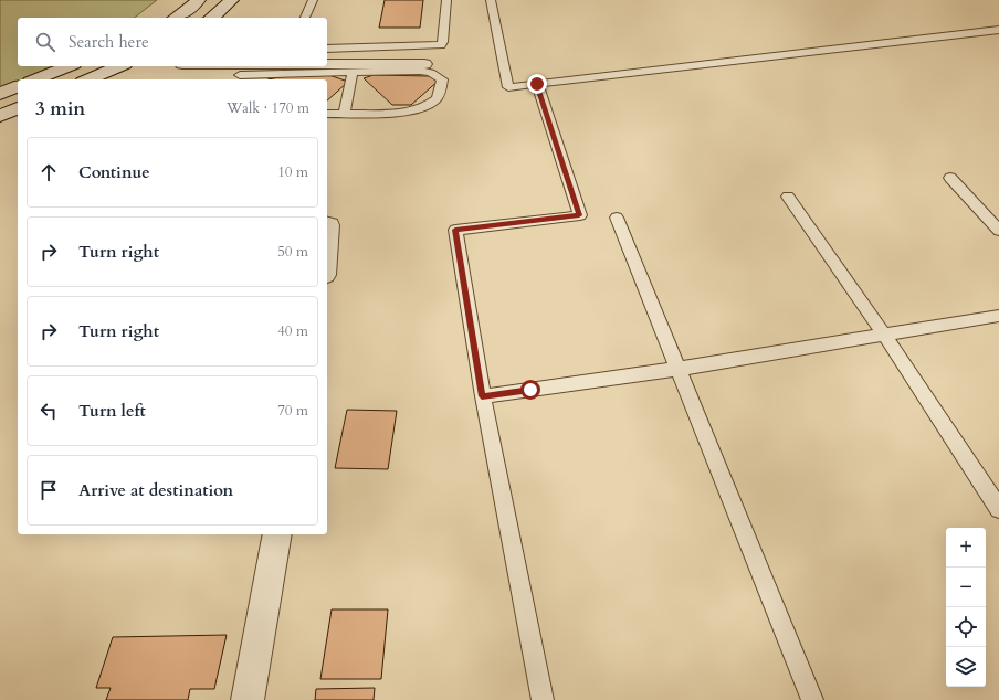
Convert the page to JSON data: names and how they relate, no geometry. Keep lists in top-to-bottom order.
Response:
{
  "page": {
    "search": "Search here",
    "heading": ["3 min", "Walk · 170 m"],
    "list": [
      ["Continue", "10 m"],
      ["Turn right", "50 m"],
      ["Turn right", "40 m"],
      ["Turn left", "70 m"],
      "Arrive at destination"
    ],
    "map_buttons": ["+", "−"]
  }
}
